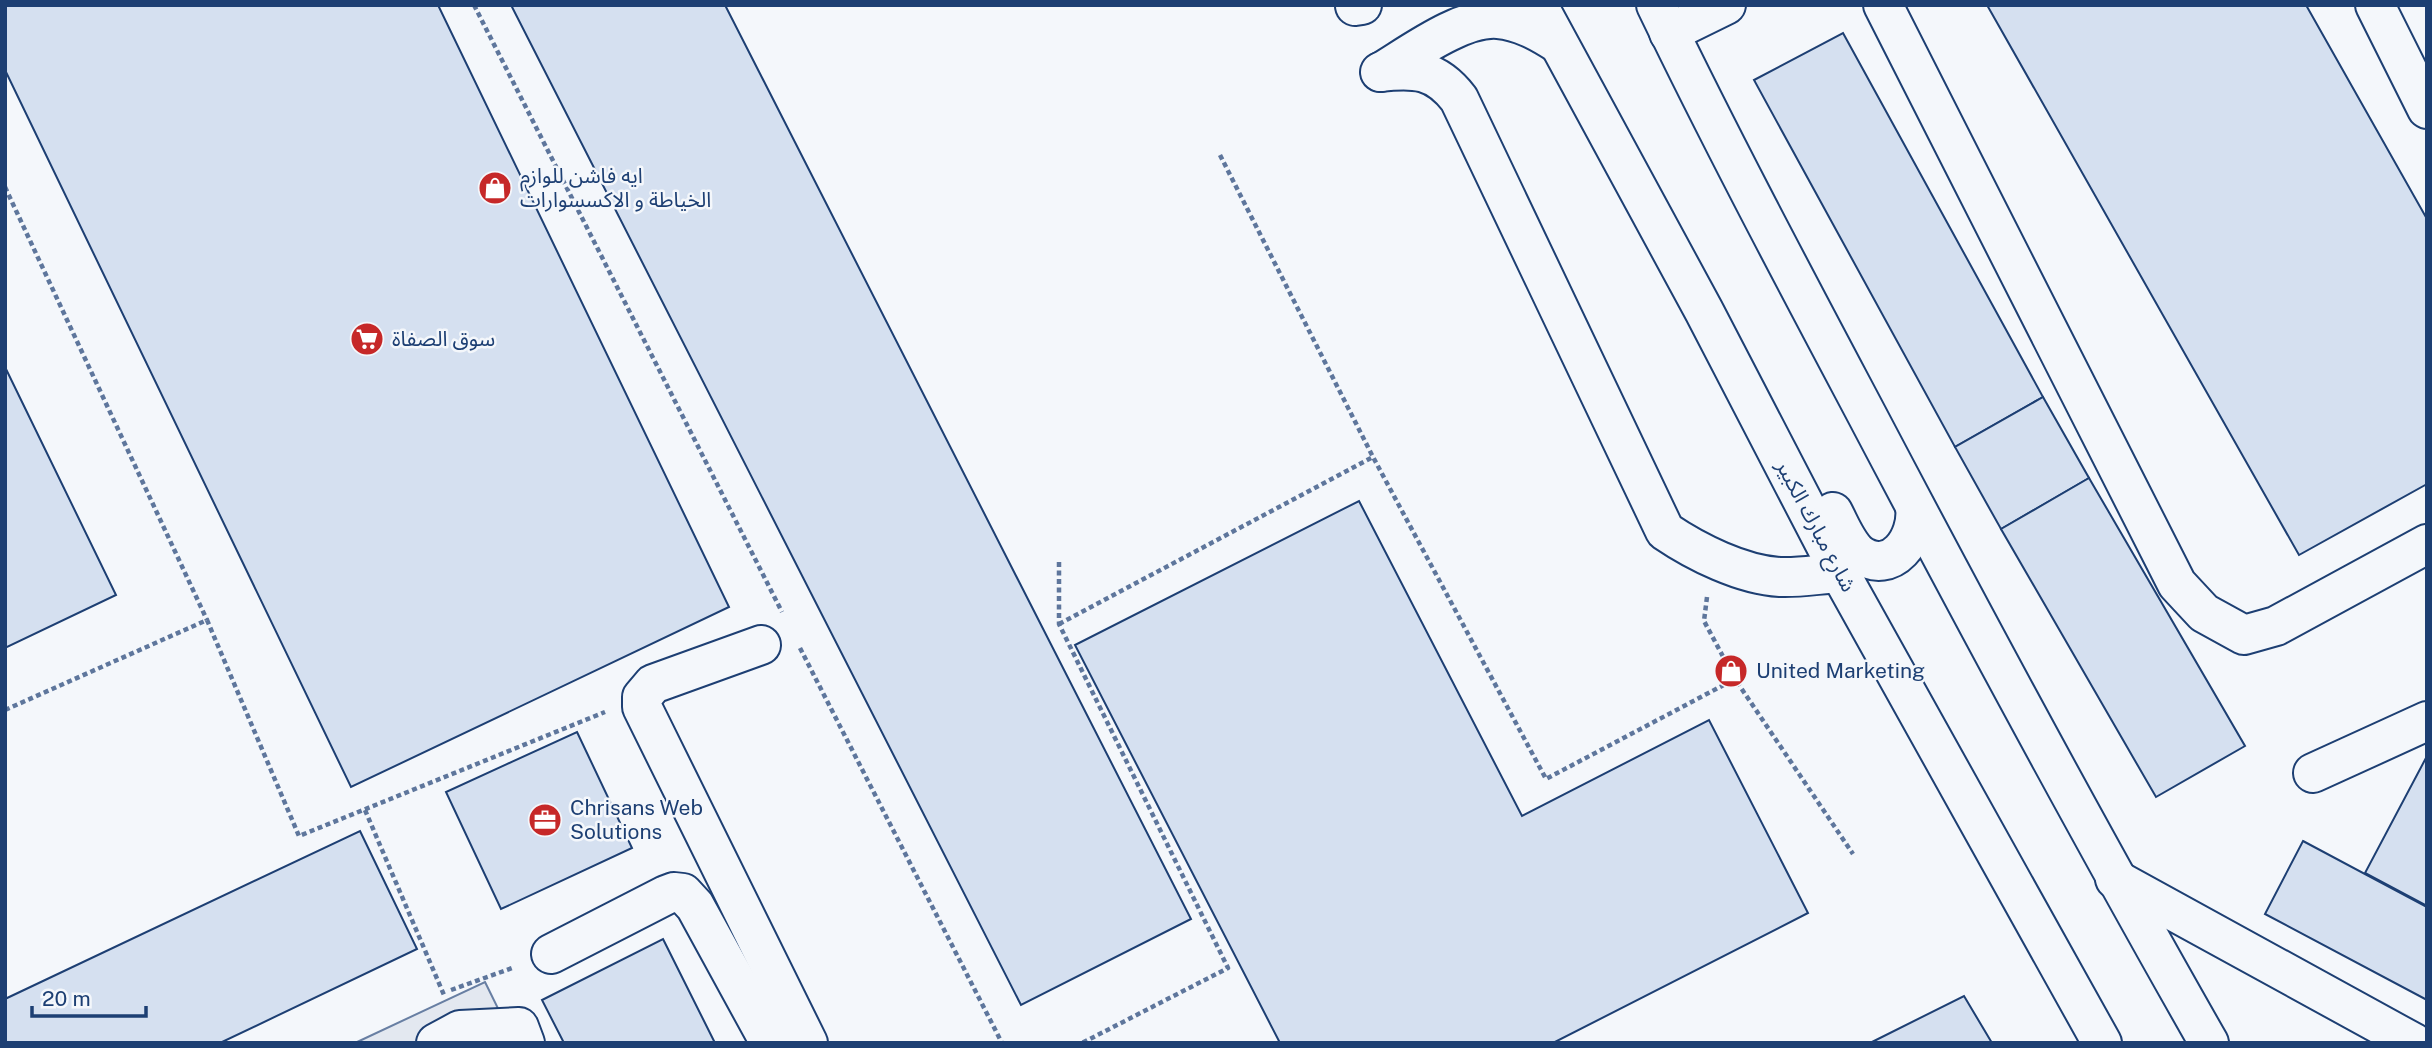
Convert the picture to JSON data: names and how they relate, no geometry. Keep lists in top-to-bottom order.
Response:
{
  "streets": {
    "main road": ["شارع مبارك الكبير"]
  },
  "places": {
    "shop": ["ايه فاشن للوازم الخياطة و الاكسسوارات", "United Marketing"],
    "supermarket": ["سوق الصفاة"],
    "office": ["Chrisans Web Solutions"]
  },
  "scale_bar": "20 m"
}
